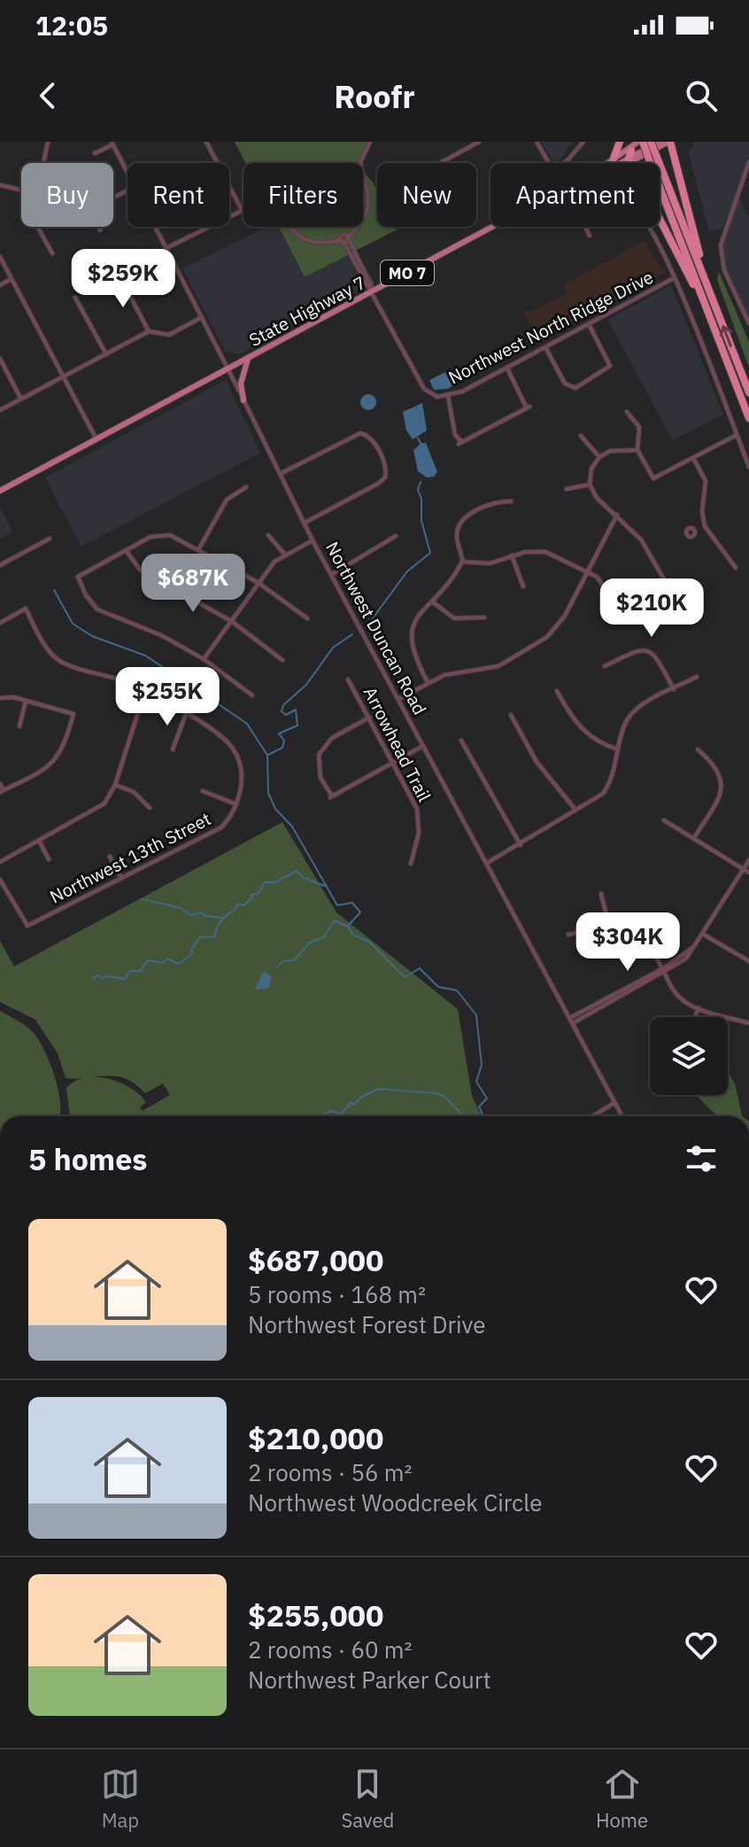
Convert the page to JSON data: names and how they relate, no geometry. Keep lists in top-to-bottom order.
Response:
{
  "streets": {
    "main road": ["MO 7", "State Highway 7"],
    "street": [
      "Northwest North Ridge Drive",
      "Northwest Duncan Road",
      "Arrowhead Trail",
      "Northwest 13th Street"
    ]
  },
  "crossings": [
    ["MO 7", "State Highway 7"],
    ["MO 7", "Northwest Duncan Road"],
    ["State Highway 7", "Northwest North Ridge Drive"],
    ["State Highway 7", "Northwest Duncan Road"]
  ],
  "page": {
    "status": "12:05",
    "header": "Roofr",
    "chip": [
      "Buy",
      "Rent",
      "Filters",
      "New",
      "Apartment"
    ],
    "price": [
      "$259K",
      "$687K",
      "$210K",
      "$255K",
      "$304K"
    ],
    "heading": "5 homes",
    "list": [
      {
        "name": "$687,000",
        "note": "5 rooms · 168 m² · Northwest Forest Drive"
      },
      {
        "name": "$210,000",
        "note": "2 rooms · 56 m² · Northwest Woodcreek Circle"
      },
      {
        "name": "$255,000",
        "note": "2 rooms · 60 m² · Northwest Parker Court"
      }
    ],
    "tabs": ["Map", "Saved", "Home"]
  }
}
